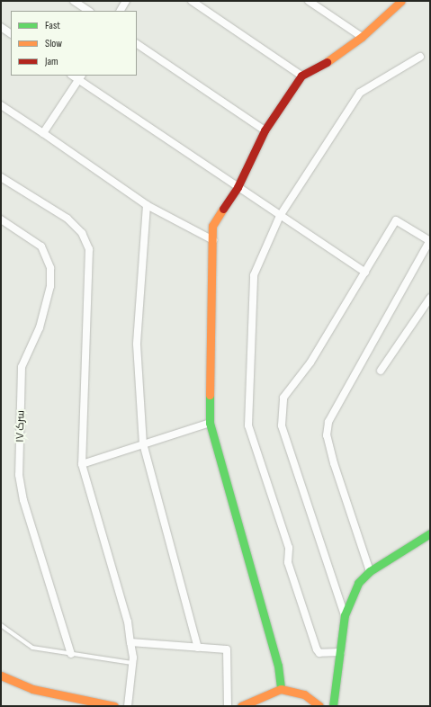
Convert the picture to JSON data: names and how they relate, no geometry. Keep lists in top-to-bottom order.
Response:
{
  "streets": {
    "street": ["سرک ۱۷"]
  },
  "legend": ["Fast", "Slow", "Jam"]
}
